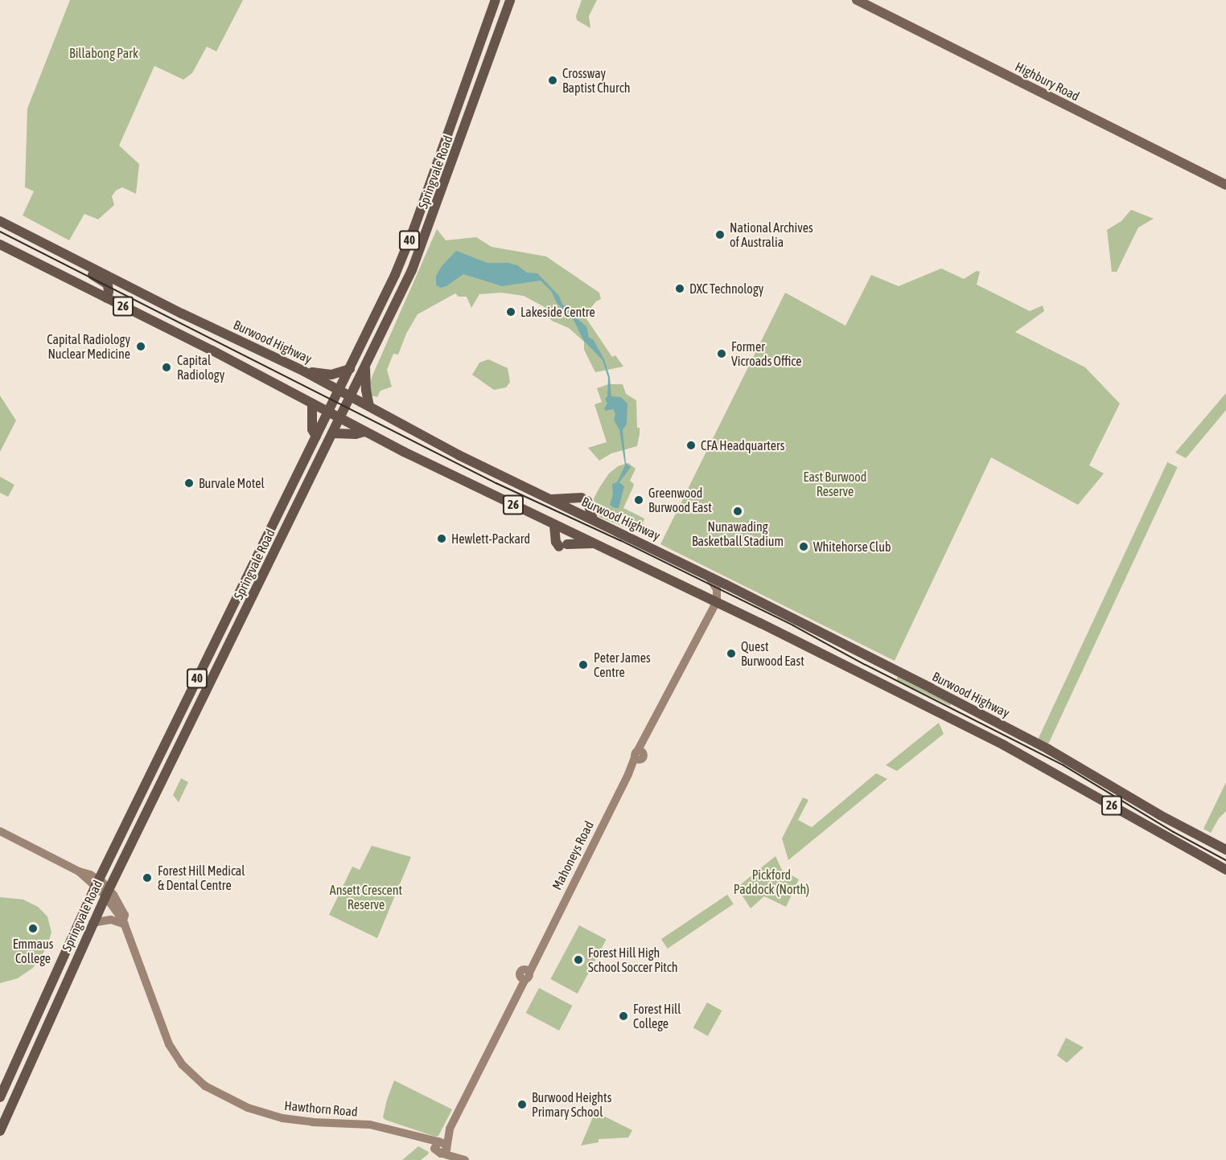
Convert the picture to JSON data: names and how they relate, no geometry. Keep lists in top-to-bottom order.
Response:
{
  "streets": {
    "highway": [
      "Springvale Road",
      "40",
      "26",
      "Burwood Highway"
    ],
    "main road": ["Highbury Road", "Mahoneys Road", "Hawthorn Road"]
  },
  "crossings": [
    ["Springvale Road", "26"],
    ["Springvale Road", "Burwood Highway"],
    ["Springvale Road", "Hawthorn Road"],
    ["26", "Mahoneys Road"],
    ["Mahoneys Road", "Hawthorn Road"]
  ],
  "parks": [
    "Billabong Park",
    "East Burwood Reserve",
    "Pickford Paddock (North)",
    "Ansett Crescent Reserve"
  ],
  "places": [
    "Crossway Baptist Church",
    "National Archives of Australia",
    "DXC Technology",
    "Lakeside Centre",
    "Capital Radiology Nuclear Medicine",
    "Former Vicroads Office",
    "Capital Radiology",
    "CFA Headquarters",
    "Burvale Motel",
    "Greenwood Burwood East",
    "Nunawading Basketball Stadium",
    "Hewlett-Packard",
    "Whitehorse Club",
    "Quest Burwood East",
    "Peter James Centre",
    "Forest Hill Medical & Dental Centre",
    "Emmaus College",
    "Forest Hill High School Soccer Pitch",
    "Forest Hill College",
    "Burwood Heights Primary School"
  ]
}
